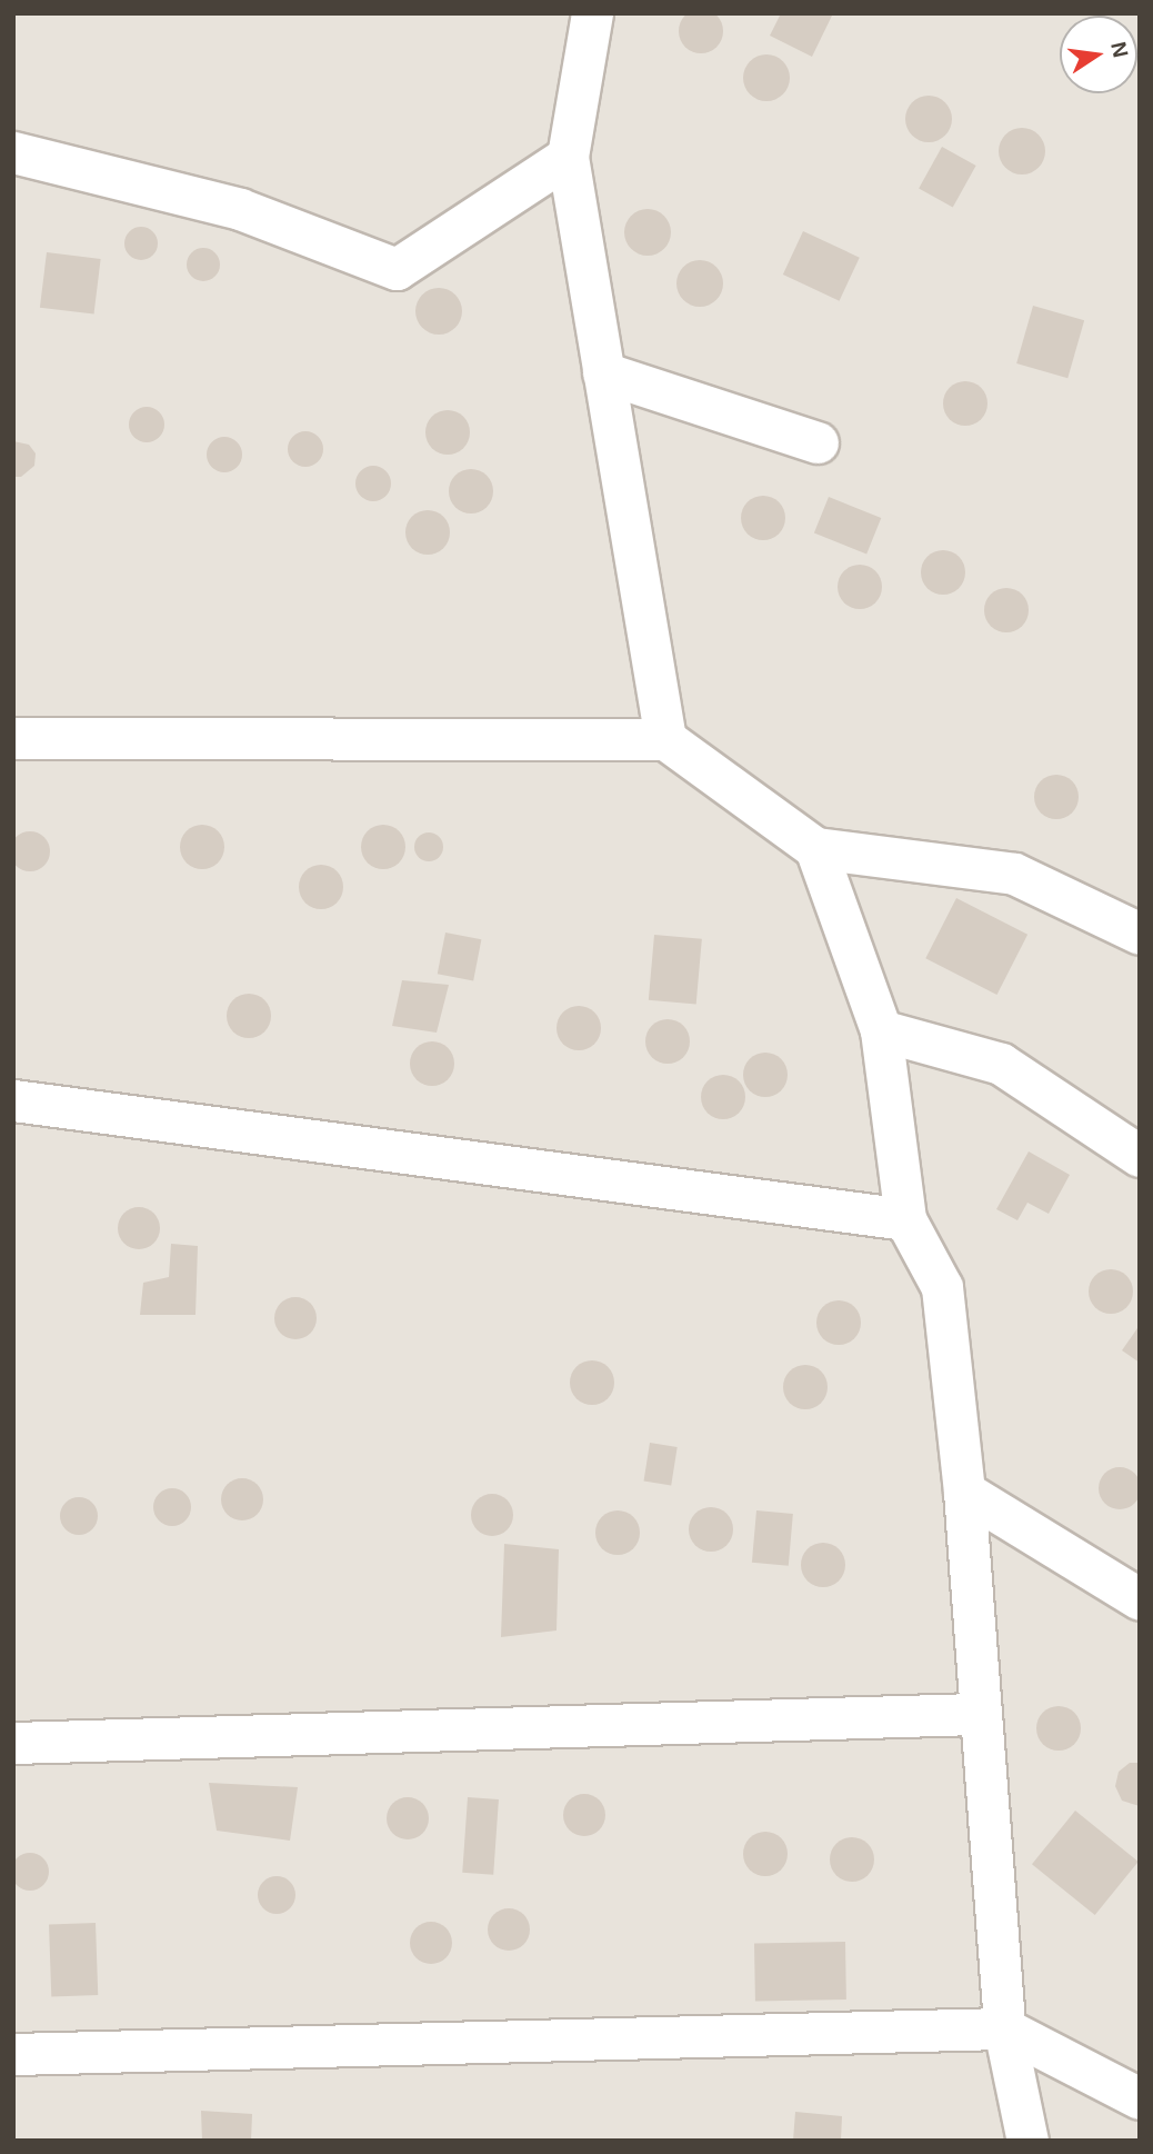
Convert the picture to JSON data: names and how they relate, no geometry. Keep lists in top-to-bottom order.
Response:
{
  "north": "right"
}
